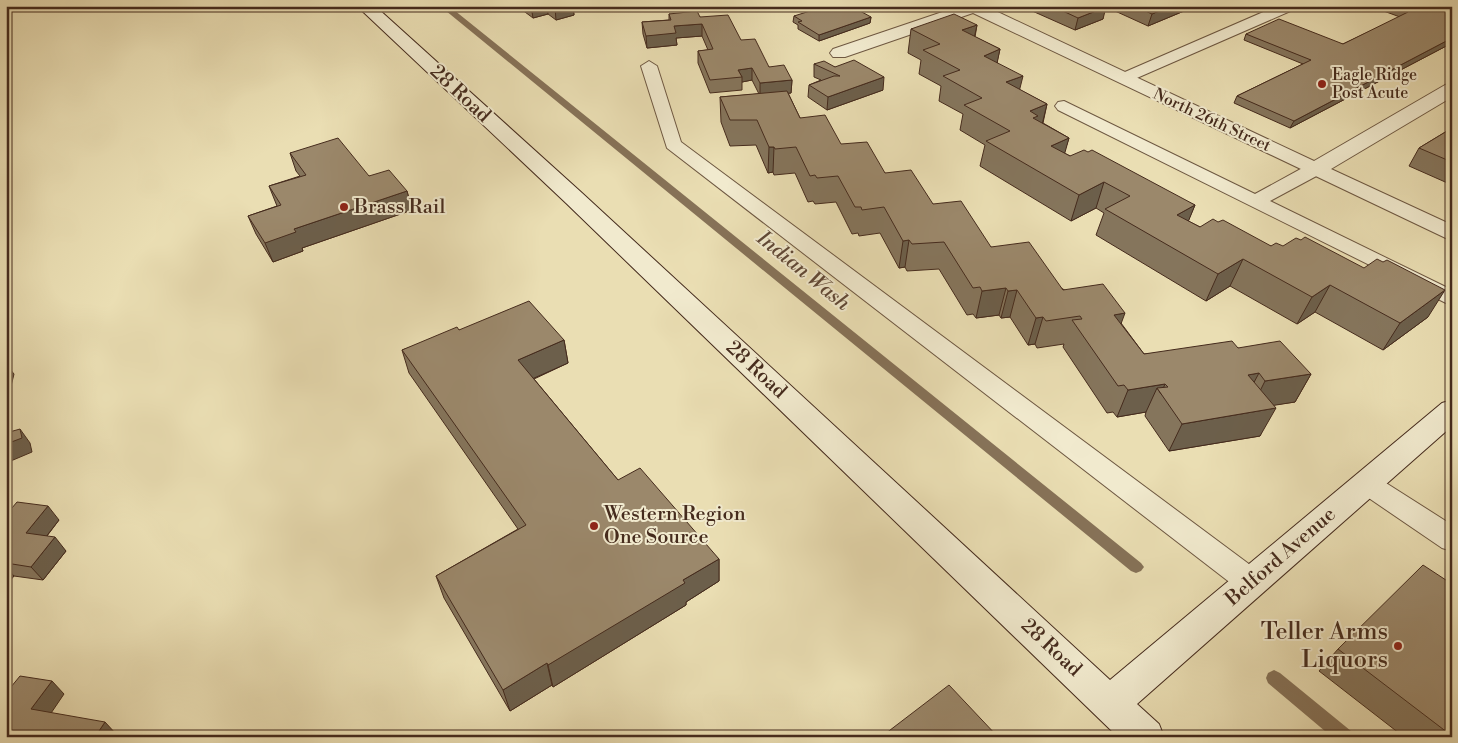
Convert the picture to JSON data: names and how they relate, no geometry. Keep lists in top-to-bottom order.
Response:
{
  "streets": {
    "street": ["28 Road", "North 26th Street", "Belford Avenue"]
  },
  "crossings": [
    ["28 Road", "Belford Avenue"]
  ],
  "water": ["Indian Wash"],
  "places": [
    "Eagle Ridge Post Acute",
    "Brass Rail",
    "Western Region One Source",
    "Teller Arms Liquors"
  ]
}
